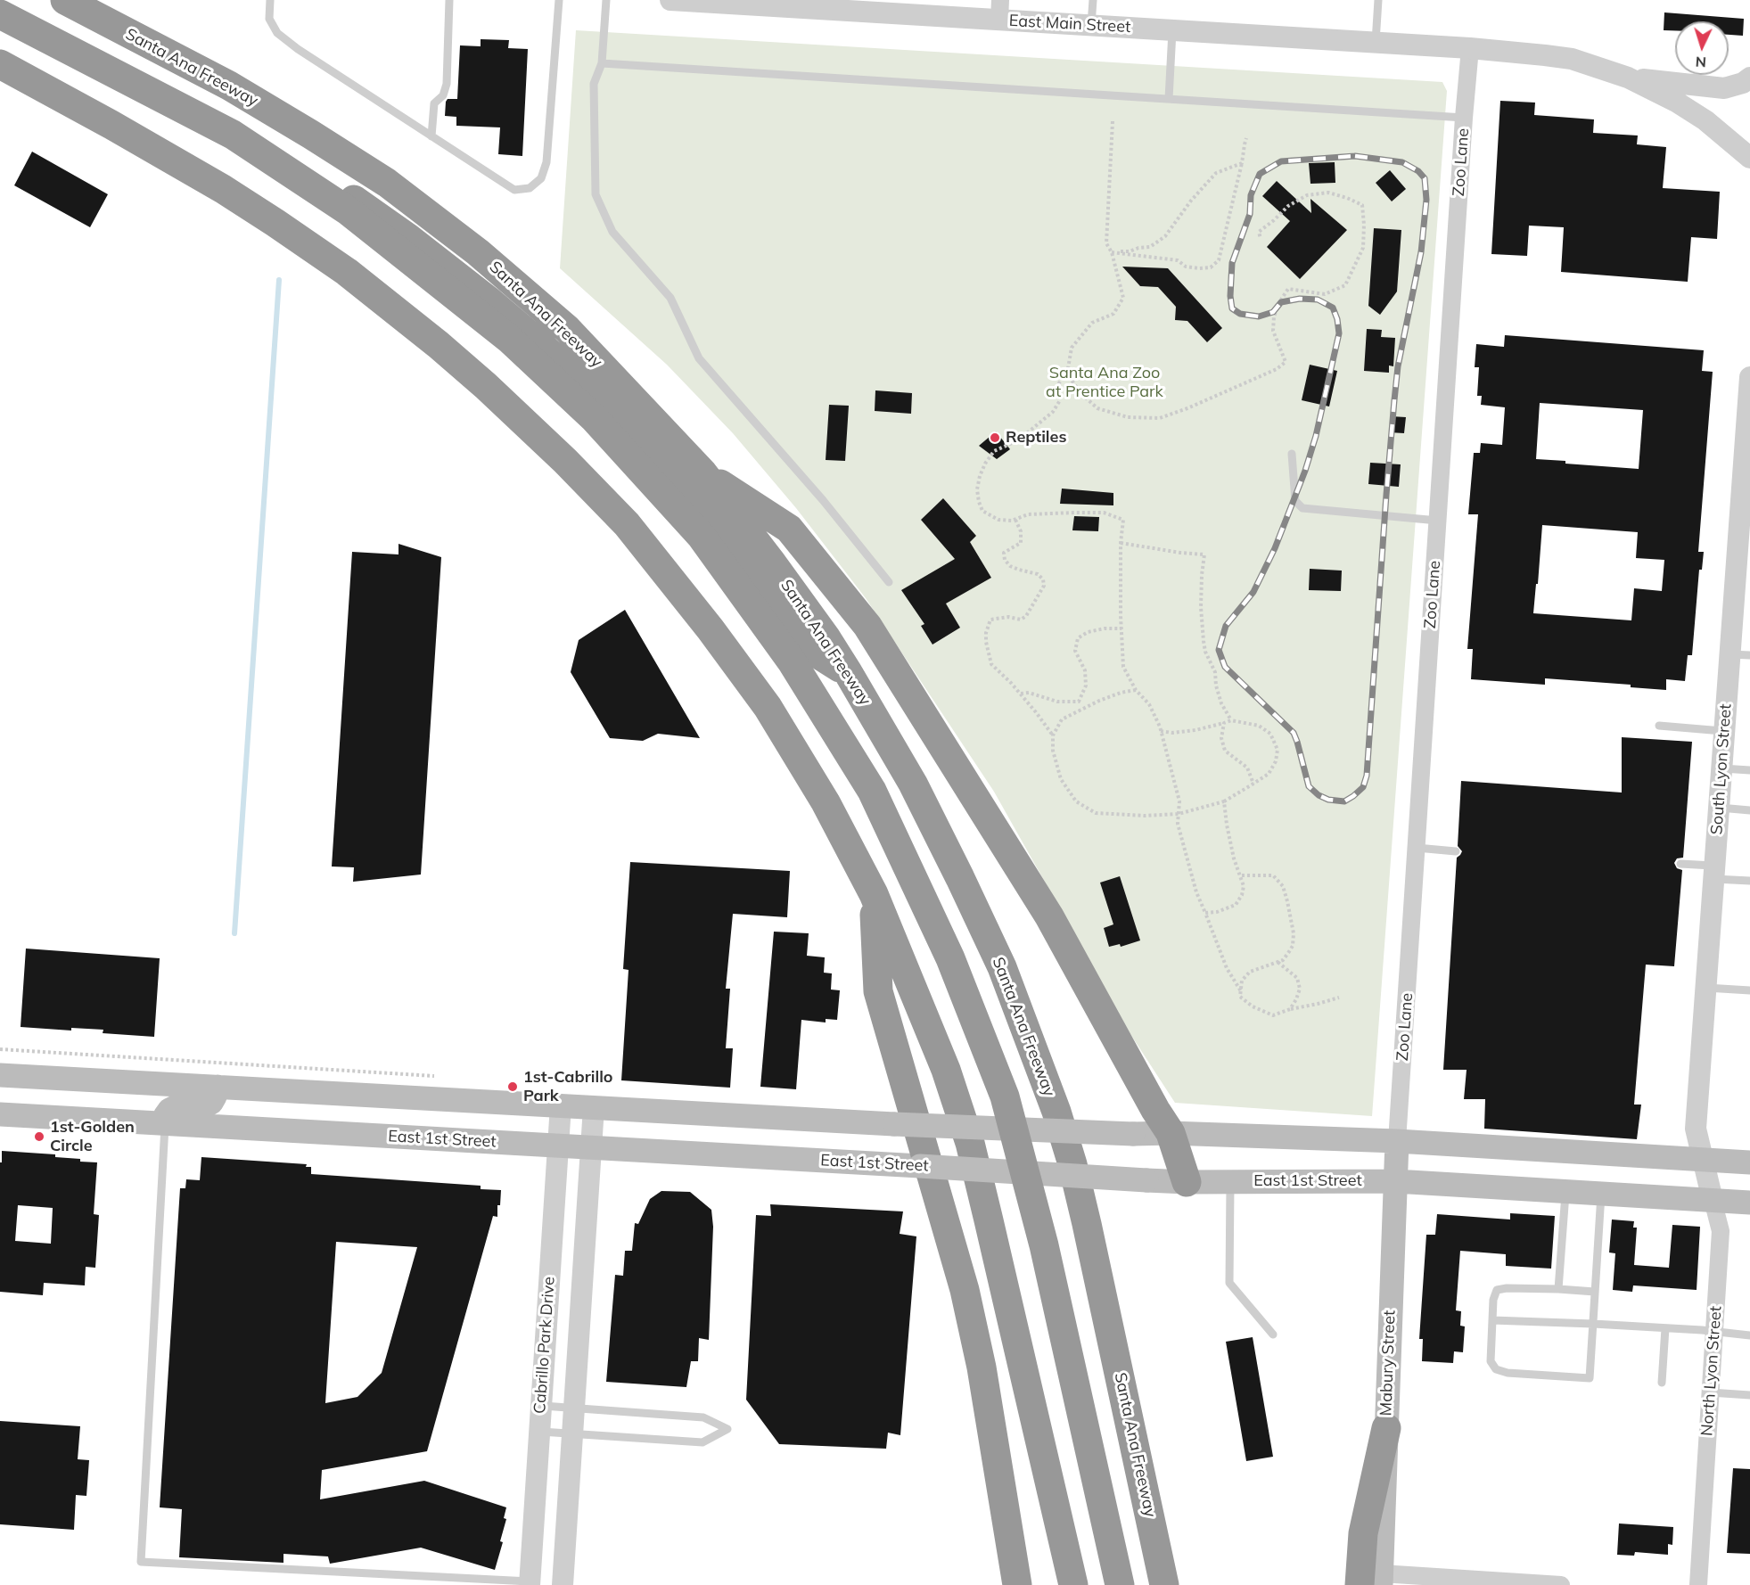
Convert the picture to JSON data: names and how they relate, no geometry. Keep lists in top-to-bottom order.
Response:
{
  "streets": {
    "highway": ["Santa Ana Freeway"],
    "main road": ["East 1st Street", "Mabury Street"],
    "street": [
      "East Main Street",
      "Zoo Lane",
      "South Lyon Street",
      "Cabrillo Park Drive",
      "North Lyon Street"
    ]
  },
  "crossings": [
    ["East Main Street", "Zoo Lane"],
    ["Zoo Lane", "Mabury Street"],
    ["South Lyon Street", "North Lyon Street"],
    ["East 1st Street", "Cabrillo Park Drive"],
    ["East 1st Street", "Mabury Street"],
    ["East 1st Street", "North Lyon Street"]
  ],
  "parks": ["Santa Ana Zoo at Prentice Park"],
  "places": ["Reptiles", "1st-Cabrillo Park", "1st-Golden Circle"],
  "north": "bottom"
}
